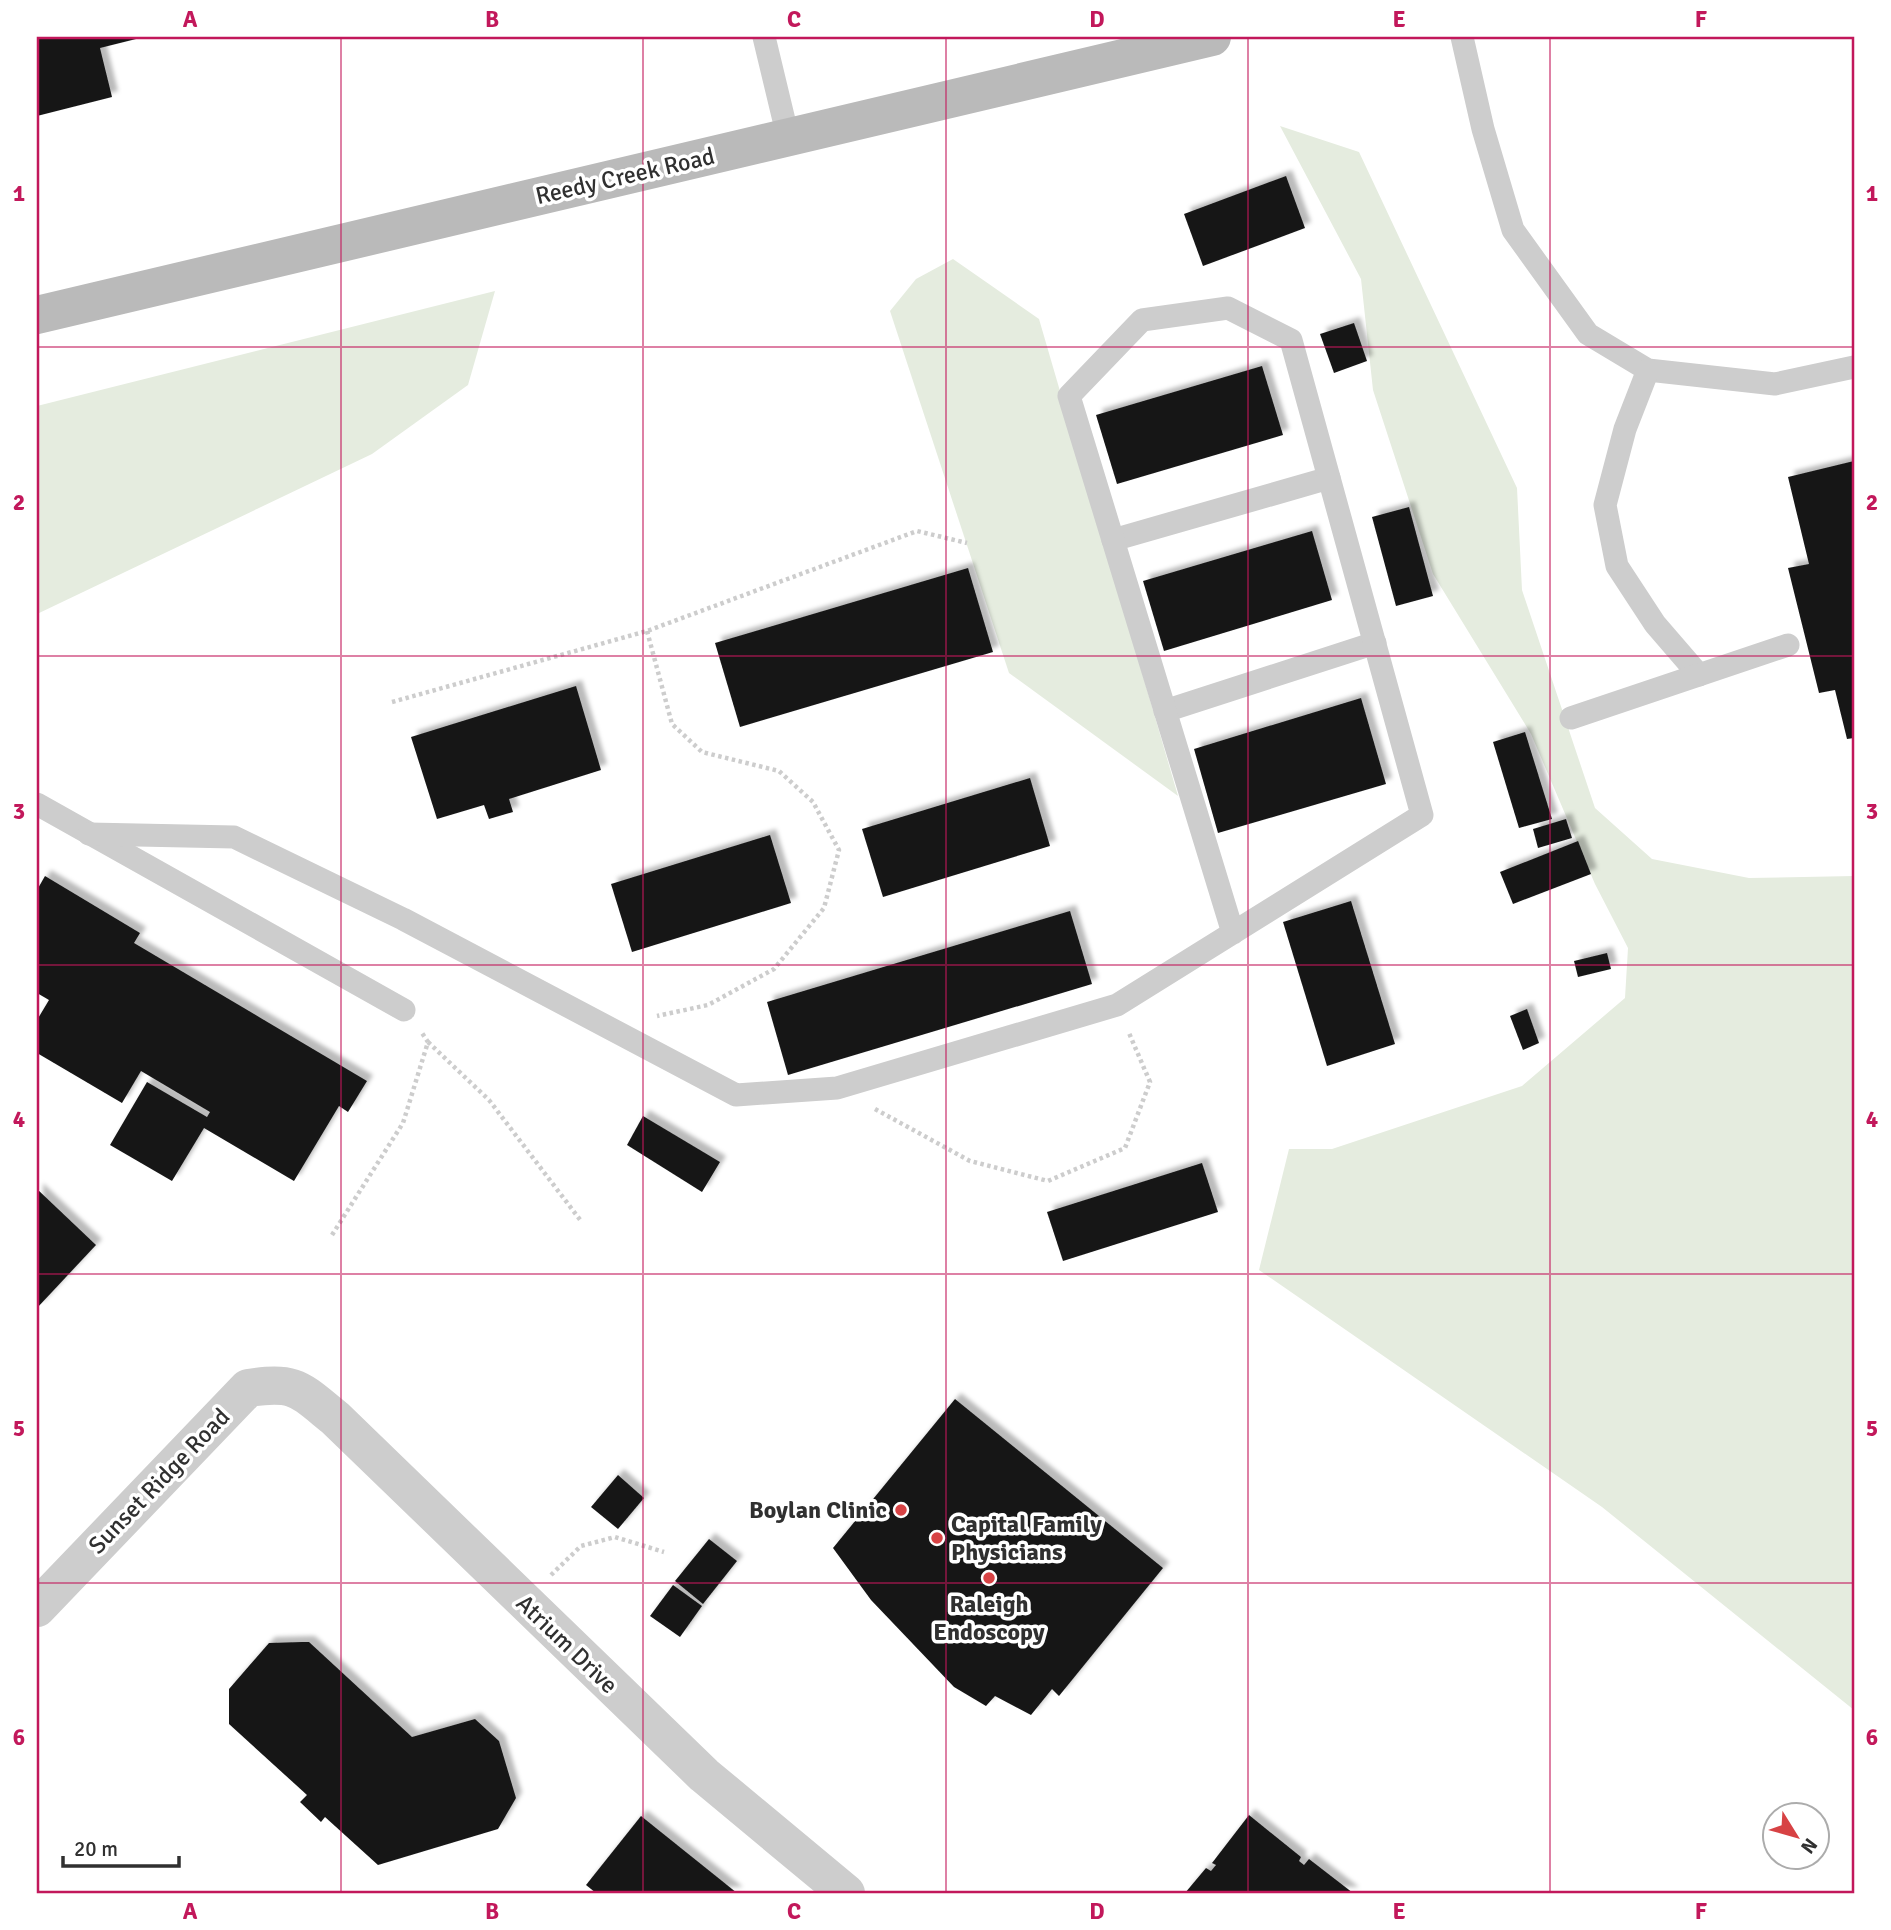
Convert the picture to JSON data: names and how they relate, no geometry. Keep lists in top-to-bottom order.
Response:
{
  "streets": {
    "main road": ["Reedy Creek Road"],
    "street": ["Sunset Ridge Road", "Atrium Drive"]
  },
  "crossings": [
    ["Sunset Ridge Road", "Atrium Drive"]
  ],
  "places": ["Boylan Clinic", "Capital Family Physicians", "Raleigh Endoscopy"],
  "scale_bar": "20 m",
  "north": "bottom right",
  "grid": {
    "columns": [
      "A",
      "B",
      "C",
      "D",
      "E",
      "F"
    ],
    "rows": [
      "1",
      "2",
      "3",
      "4",
      "5",
      "6"
    ]
  }
}
